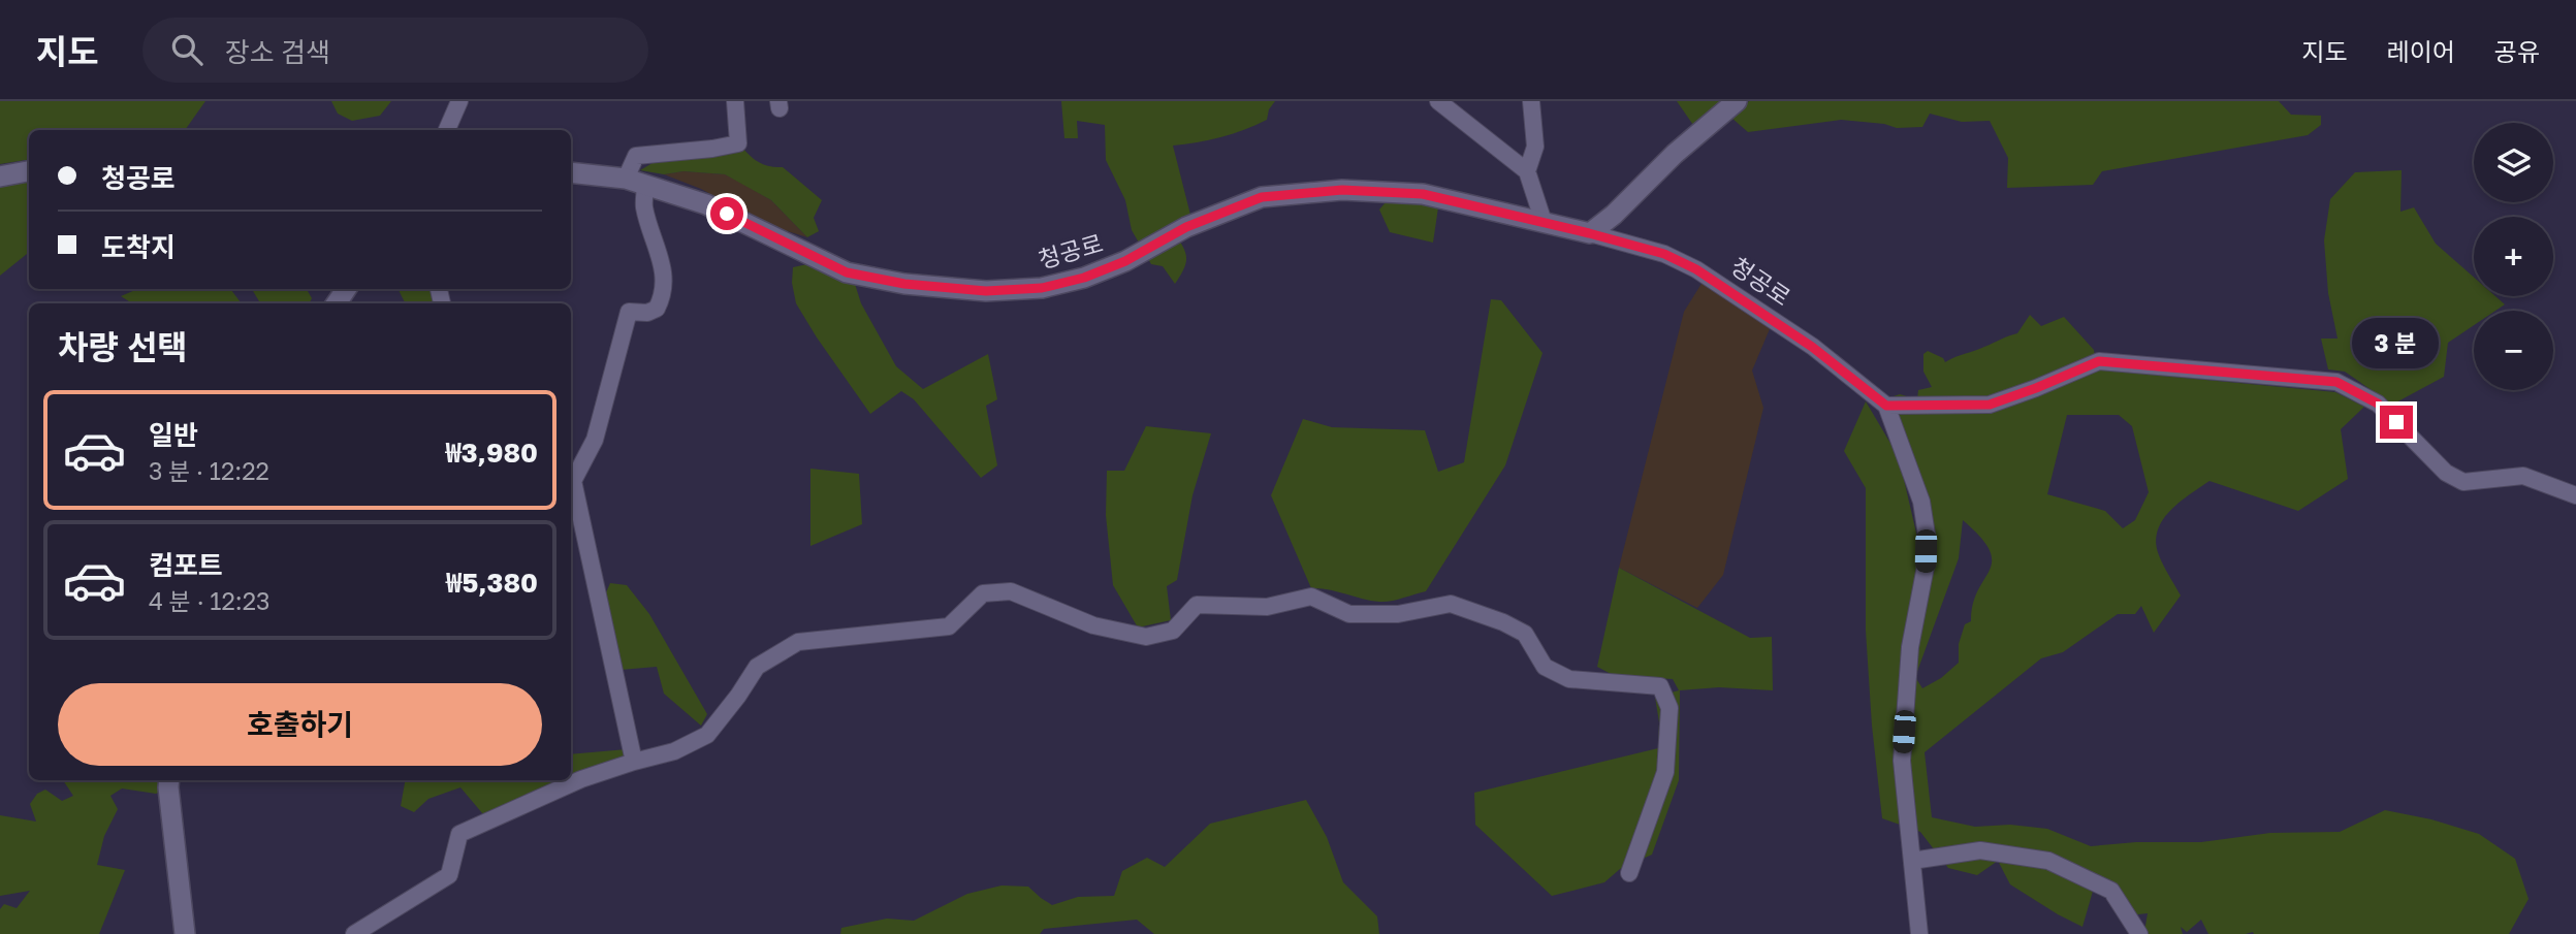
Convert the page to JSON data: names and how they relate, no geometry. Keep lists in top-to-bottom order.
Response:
{
  "streets": {
    "street": ["청공로"]
  },
  "page": {
    "header": "지도",
    "search": "장소 검색",
    "nav": ["지도", "레이어", "공유"],
    "map_buttons": ["+", "−"],
    "banner": ["청공로", "도착지"],
    "heading": "차량 선택",
    "bubble": "3 분",
    "list": [
      {
        "name": "일반",
        "note": "3 분 · 12:22",
        "value": "₩3,980"
      },
      {
        "name": "컴포트",
        "note": "4 분 · 12:23",
        "value": "₩5,380"
      }
    ],
    "buttons": "호출하기"
  }
}
